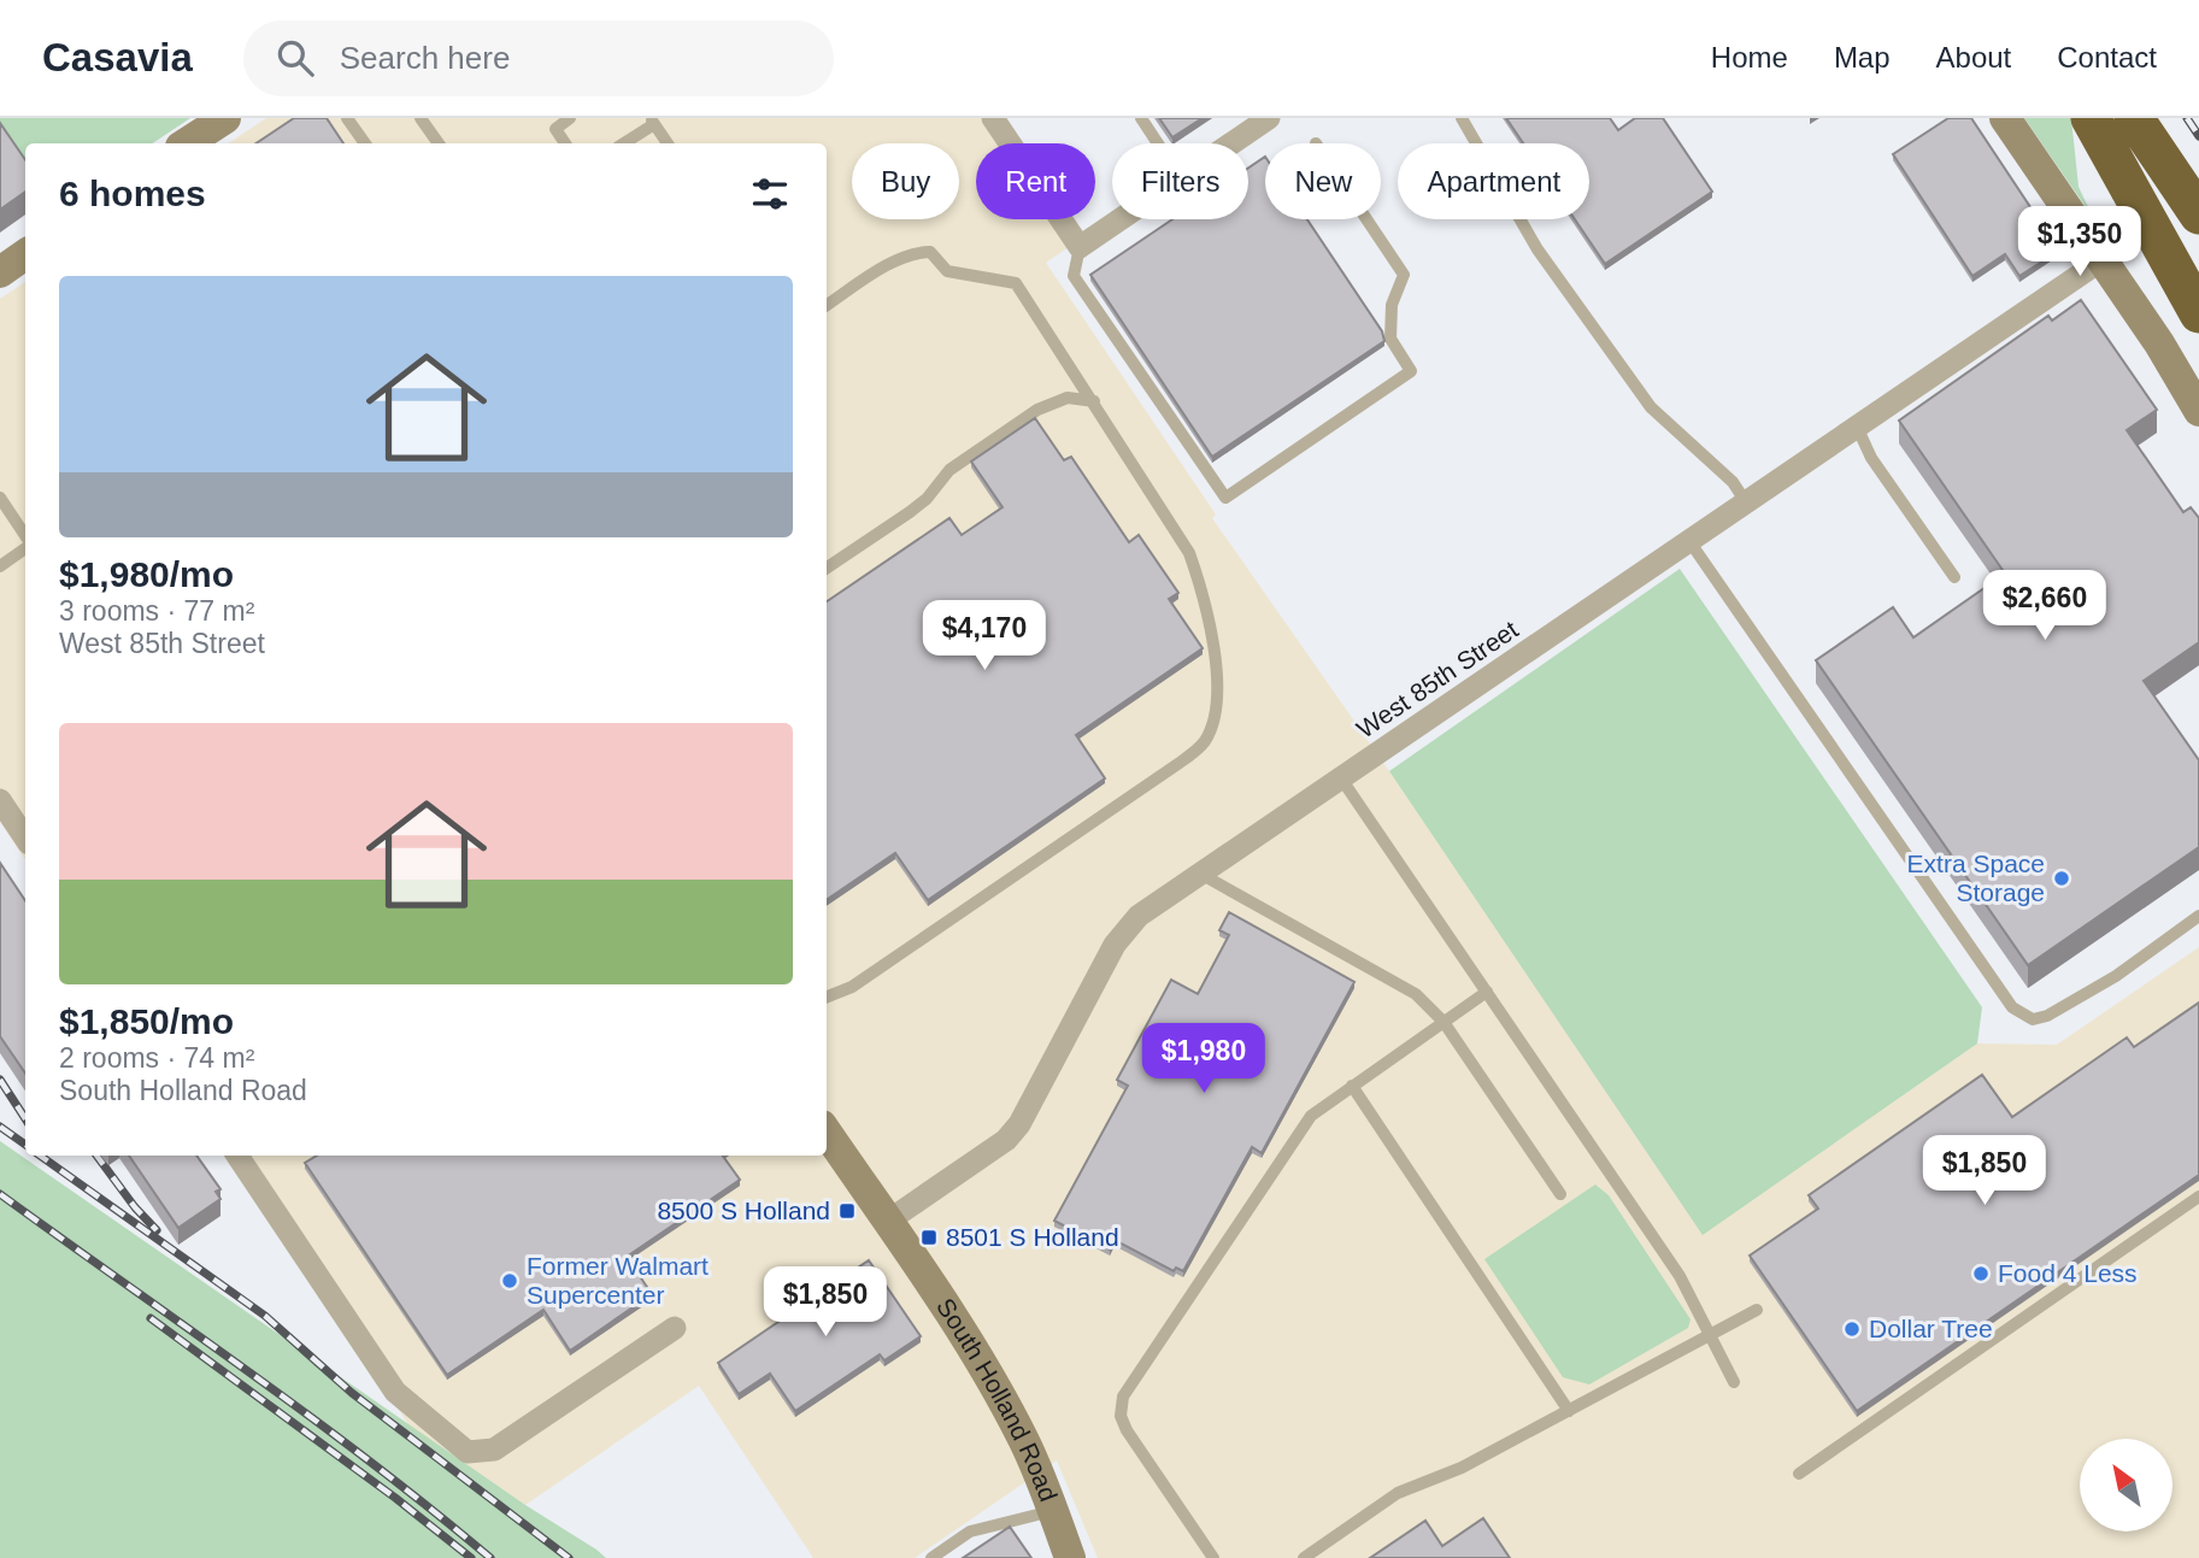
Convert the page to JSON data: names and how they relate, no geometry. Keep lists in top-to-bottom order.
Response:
{
  "streets": {
    "main road": ["South Holland Road"],
    "street": ["West 85th Street"]
  },
  "crossings": [
    ["West 85th Street", "South Holland Road"]
  ],
  "places": {
    "other": [
      "Extra Space Storage",
      "Food 4 Less",
      "Former Walmart Supercenter",
      "Dollar Tree"
    ],
    "transit": ["8500 S Holland", "8501 S Holland"]
  },
  "north": "top left",
  "page": {
    "header": "Casavia",
    "search": "Search here",
    "nav": [
      "Home",
      "Map",
      "About",
      "Contact"
    ],
    "chip": [
      "Buy",
      "Rent",
      "Filters",
      "New",
      "Apartment"
    ],
    "heading": "6 homes",
    "price": [
      "$1,350",
      "$2,660",
      "$4,170",
      "$1,980",
      "$1,850",
      "$1,850"
    ],
    "list": [
      {
        "name": "$1,980/mo",
        "note": "3 rooms · 77 m² · West 85th Street"
      },
      {
        "name": "$1,850/mo",
        "note": "2 rooms · 74 m² · South Holland Road"
      }
    ]
  }
}
